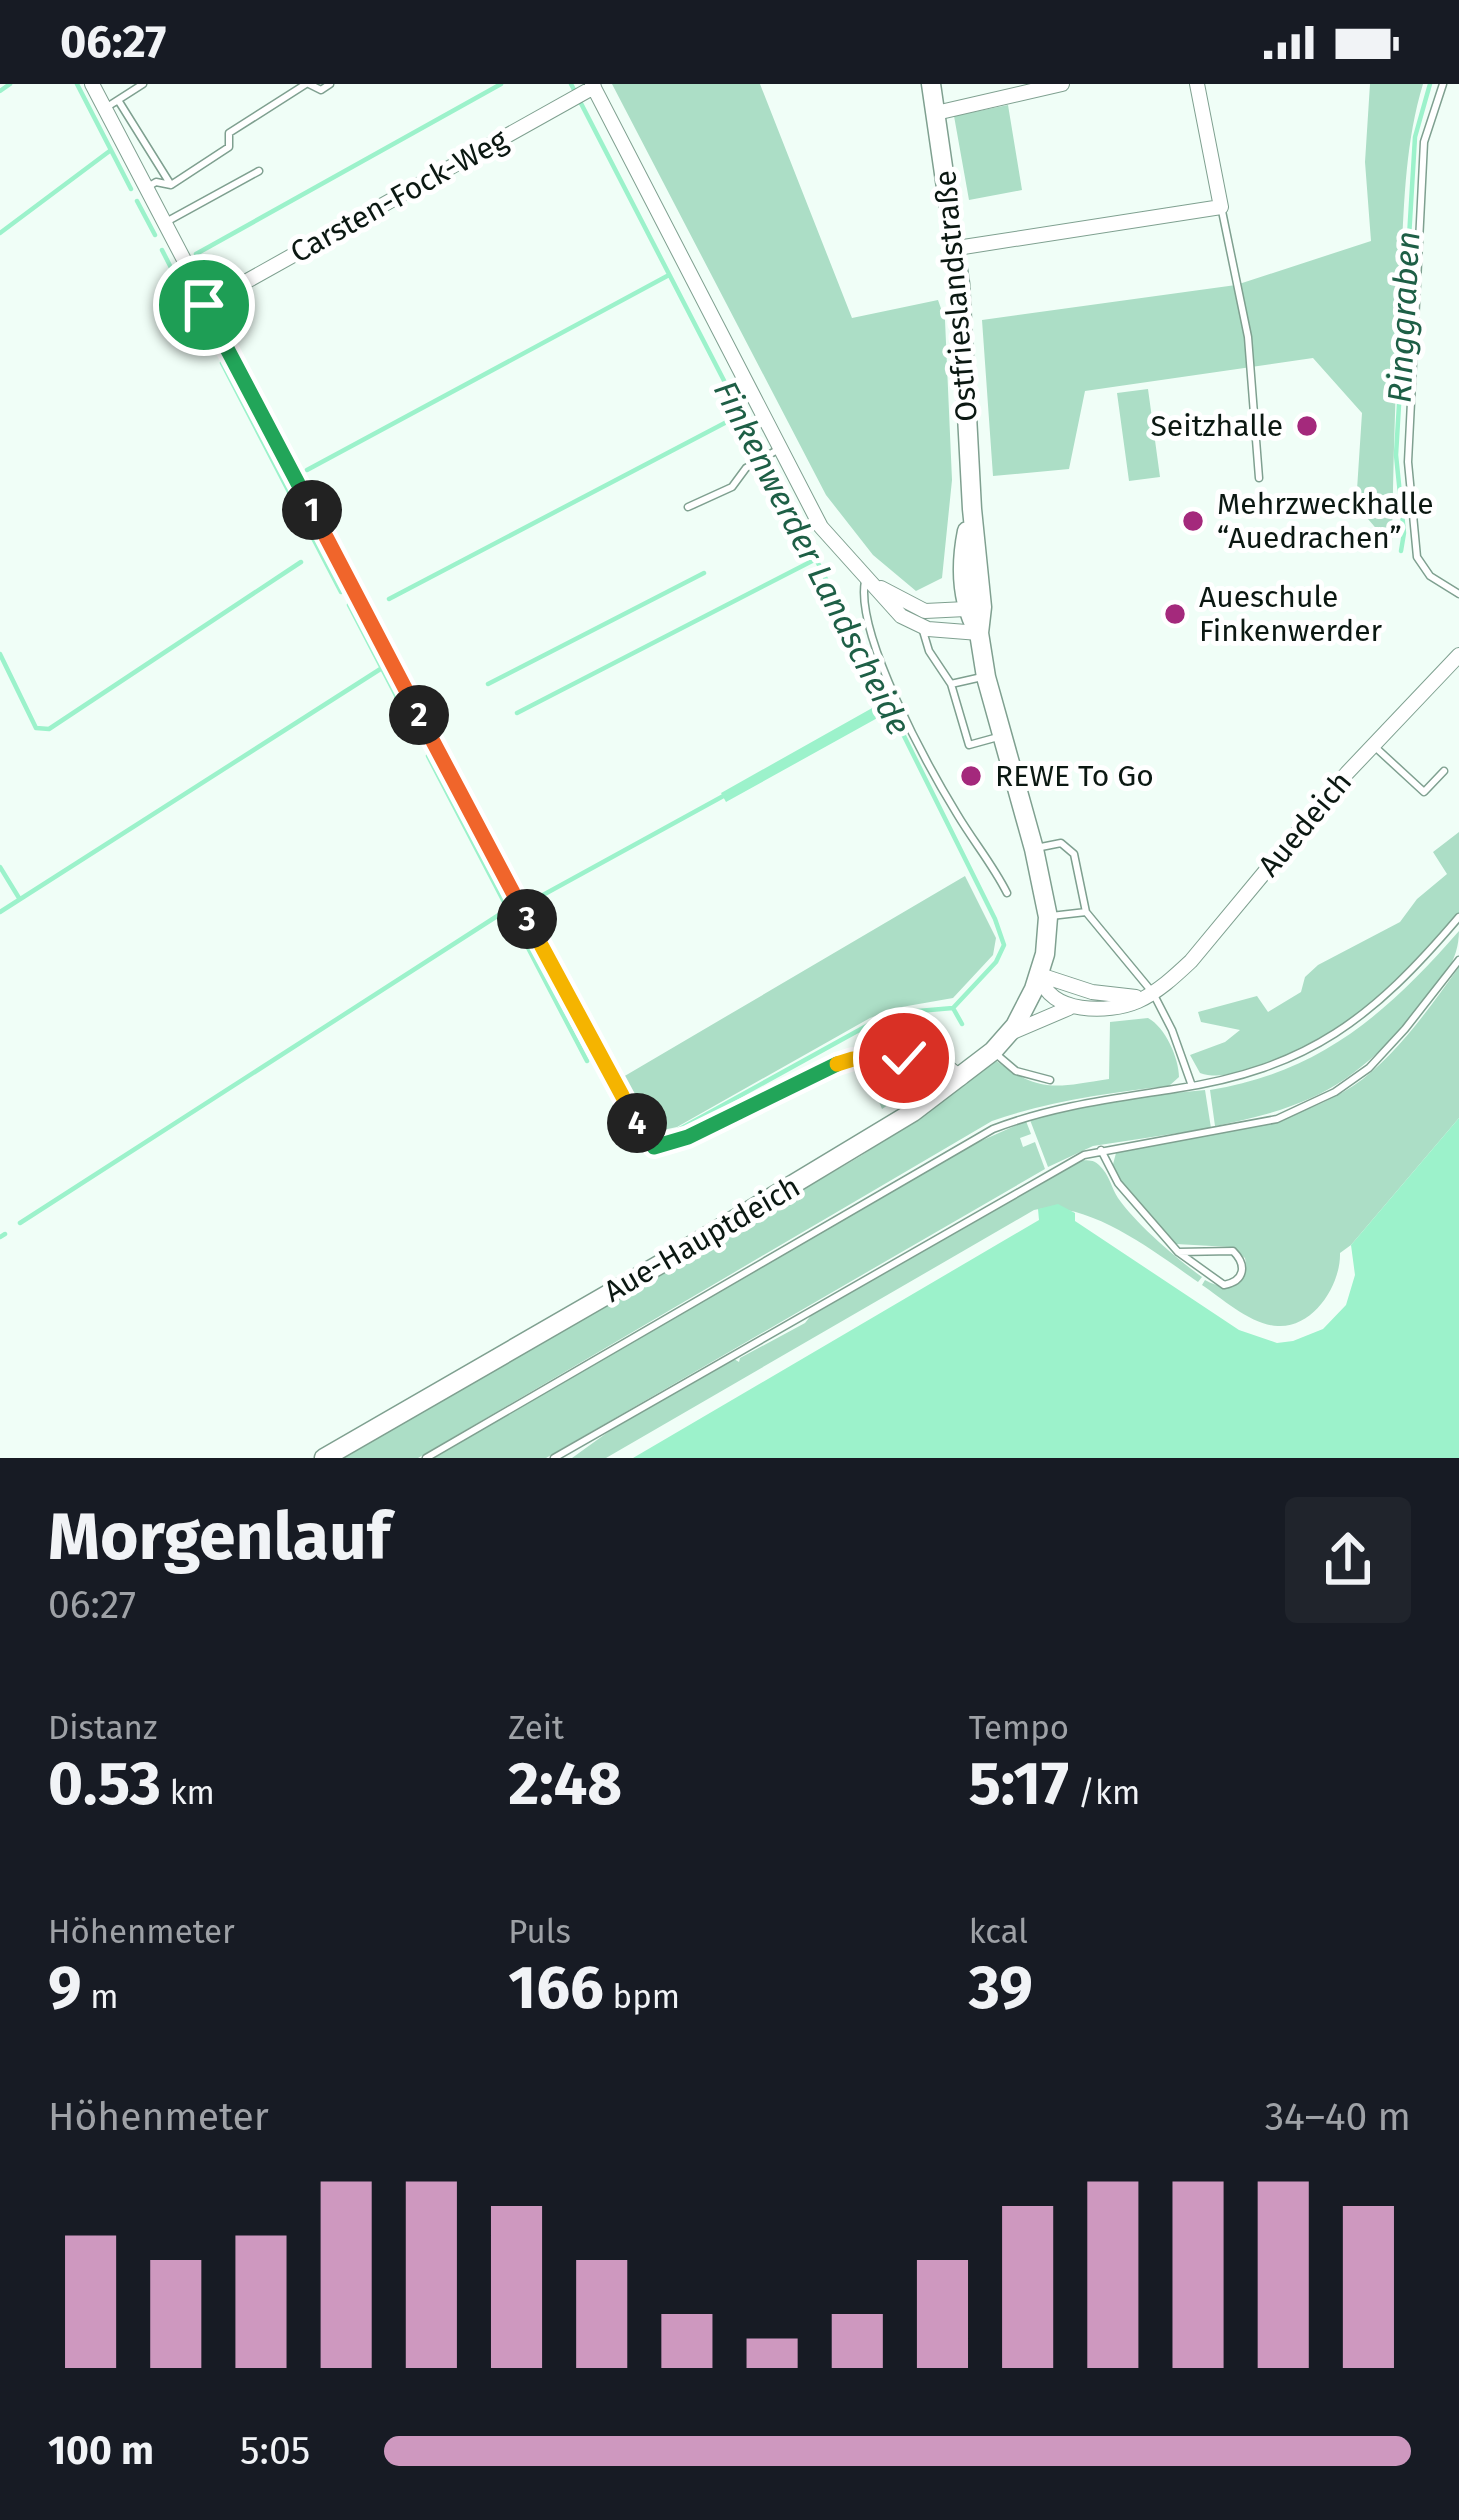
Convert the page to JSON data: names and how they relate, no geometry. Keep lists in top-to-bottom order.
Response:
{
  "streets": {
    "street": [
      "Carsten-Fock-Weg",
      "Ostfrieslandstraße",
      "Auedeich",
      "Aue-Hauptdeich"
    ]
  },
  "crossings": [
    ["Ostfrieslandstraße", "Aue-Hauptdeich"],
    ["Auedeich", "Aue-Hauptdeich"]
  ],
  "water": ["Ringgraben", "Finkenwerder Landscheide"],
  "places": [
    "Seitzhalle",
    "Mehrzweckhalle “Auedrachen”",
    "Aueschule Finkenwerder",
    "REWE To Go"
  ],
  "page": {
    "status": "06:27",
    "pins": [
      "1",
      "2",
      "3",
      "4"
    ],
    "heading": ["Morgenlauf", "06:27"],
    "stats": [
      ["Distanz", "0.53 km"],
      ["Zeit", "2:48"],
      ["Tempo", "5:17 /km"],
      ["Höhenmeter", "9 m"],
      ["Puls", "166 bpm"],
      ["kcal", "39"]
    ],
    "chart": ["Höhenmeter", "34–40 m"],
    "list": [
      {
        "name": "100 m",
        "note": "5:05"
      }
    ]
  }
}
